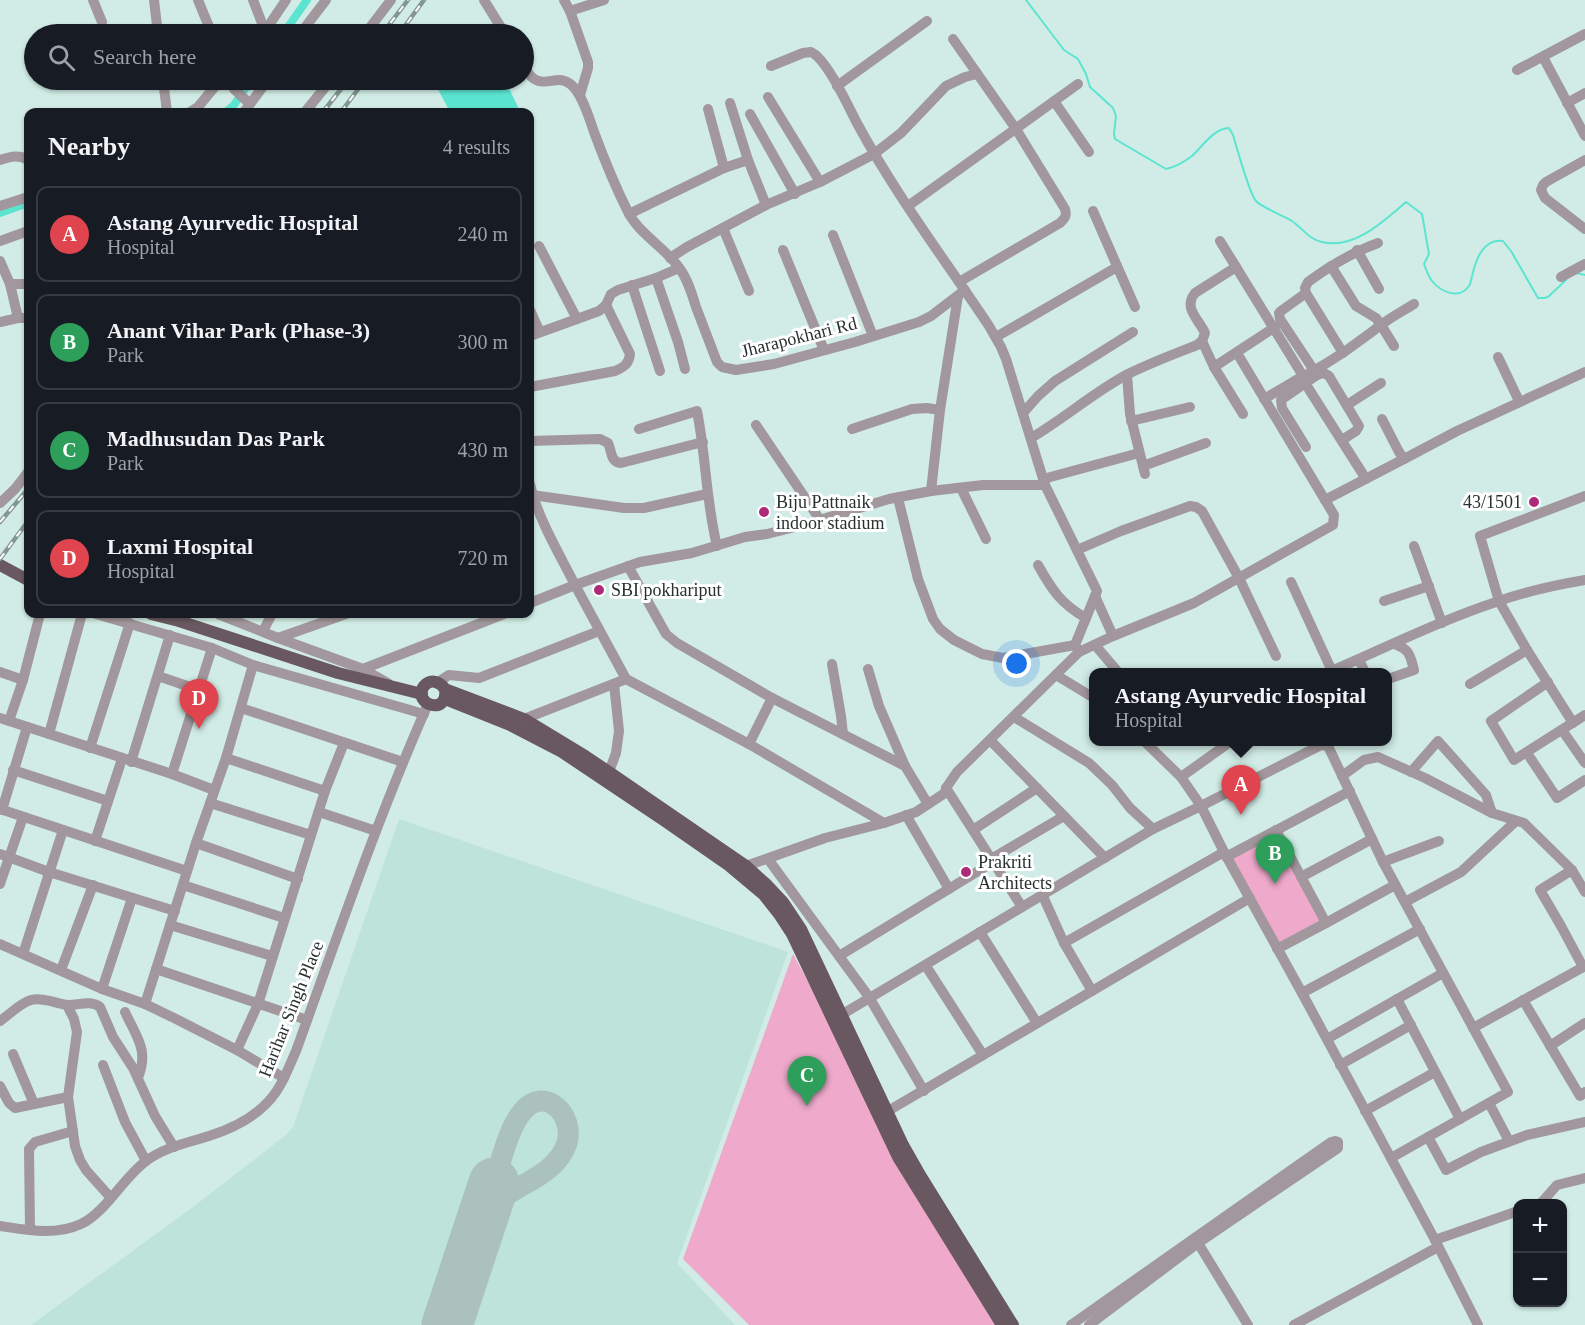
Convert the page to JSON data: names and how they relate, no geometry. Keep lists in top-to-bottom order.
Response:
{
  "streets": {
    "street": ["Jharapokhari Rd", "Harihar Singh Place"]
  },
  "places": [
    "43/1501",
    "Biju Pattnaik indoor stadium",
    "SBI pokhariput",
    "Prakriti Architects"
  ],
  "page": {
    "search": "Search here",
    "heading": ["Nearby", "4 results"],
    "list": [
      {
        "mark": "A",
        "name": "Astang Ayurvedic Hospital",
        "note": "Hospital",
        "value": "240 m"
      },
      {
        "mark": "B",
        "name": "Anant Vihar Park (Phase-3)",
        "note": "Park",
        "value": "300 m"
      },
      {
        "mark": "C",
        "name": "Madhusudan Das Park",
        "note": "Park",
        "value": "430 m"
      },
      {
        "mark": "D",
        "name": "Laxmi Hospital",
        "note": "Hospital",
        "value": "720 m"
      }
    ],
    "popup": ["Astang Ayurvedic Hospital", "Hospital"],
    "pins": [
      "D",
      "A",
      "B",
      "C"
    ],
    "map_buttons": ["+", "−"]
  }
}
